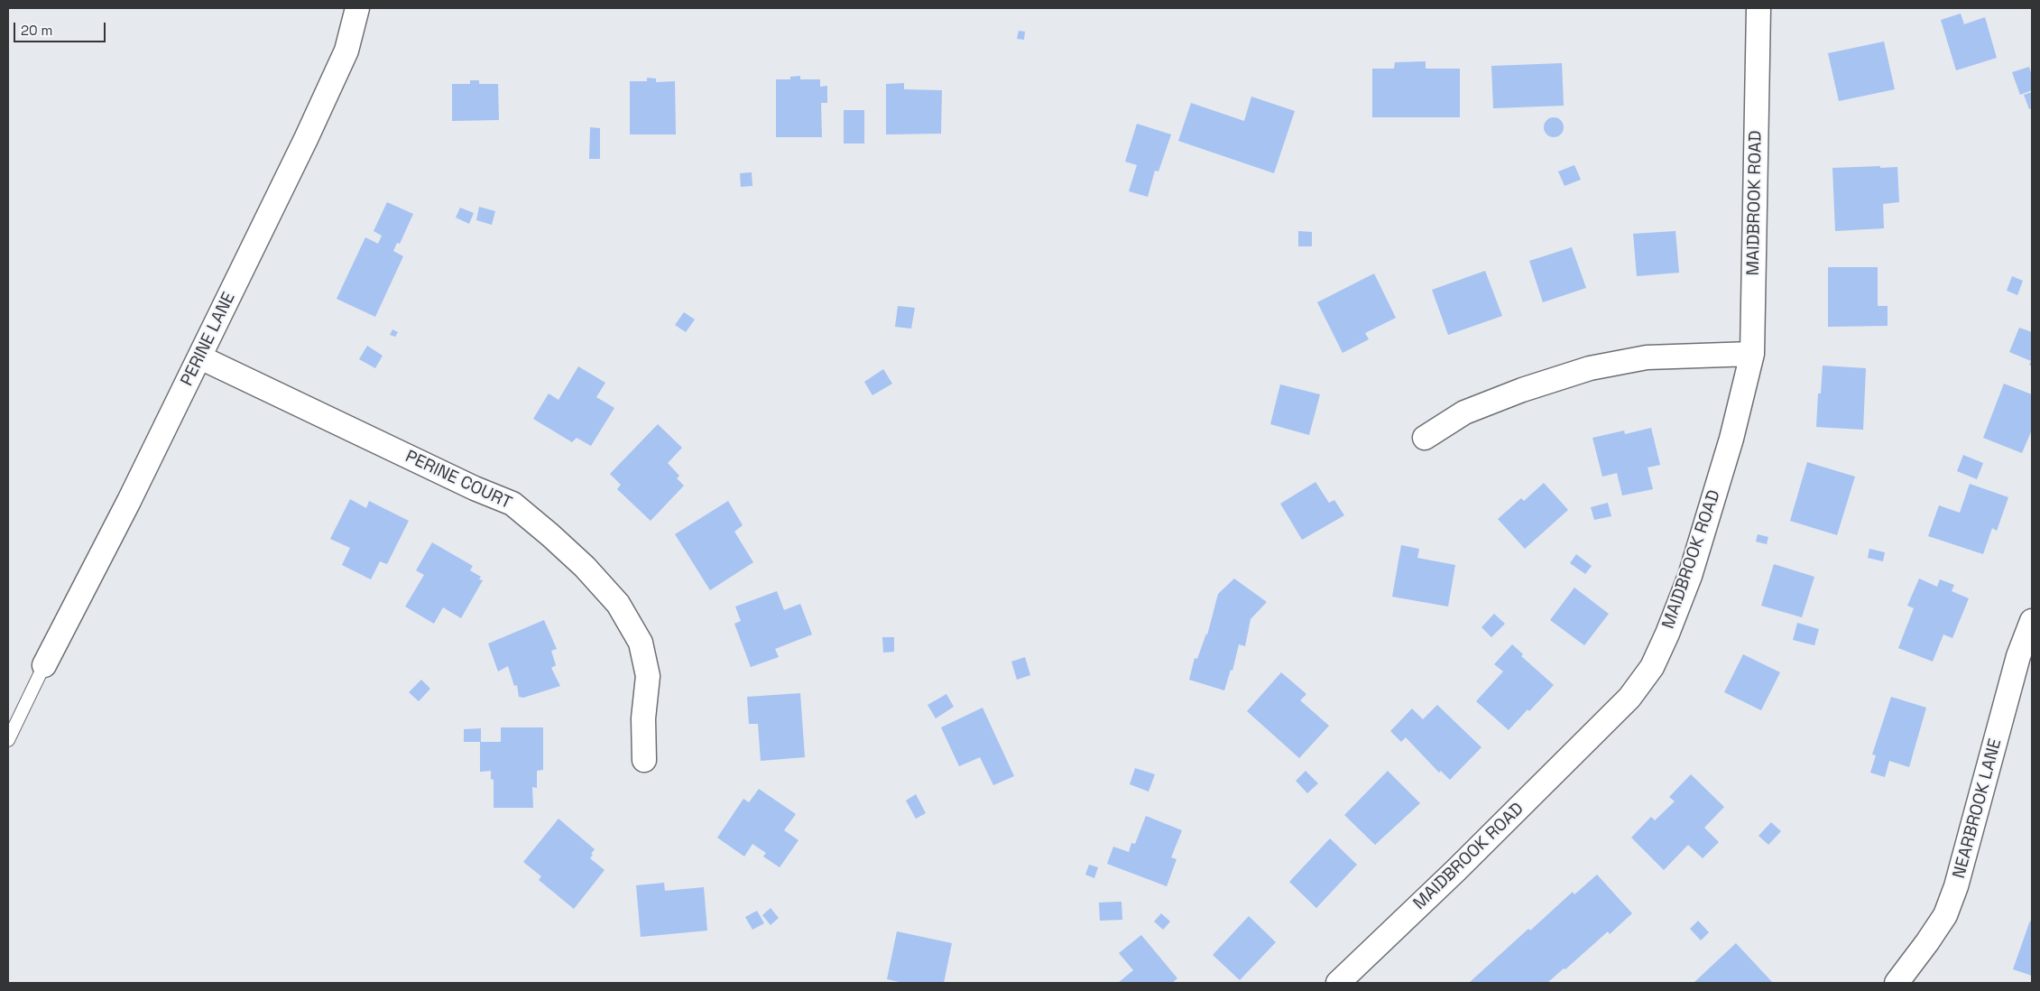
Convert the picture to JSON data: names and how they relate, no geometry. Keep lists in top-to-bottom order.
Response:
{
  "streets": {
    "street": [
      "MAIDBROOK ROAD",
      "PERINE LANE",
      "PERINE COURT",
      "NEARBROOK LANE"
    ]
  },
  "crossings": [
    ["PERINE LANE", "PERINE COURT"]
  ],
  "scale_bar": "20 m"
}
